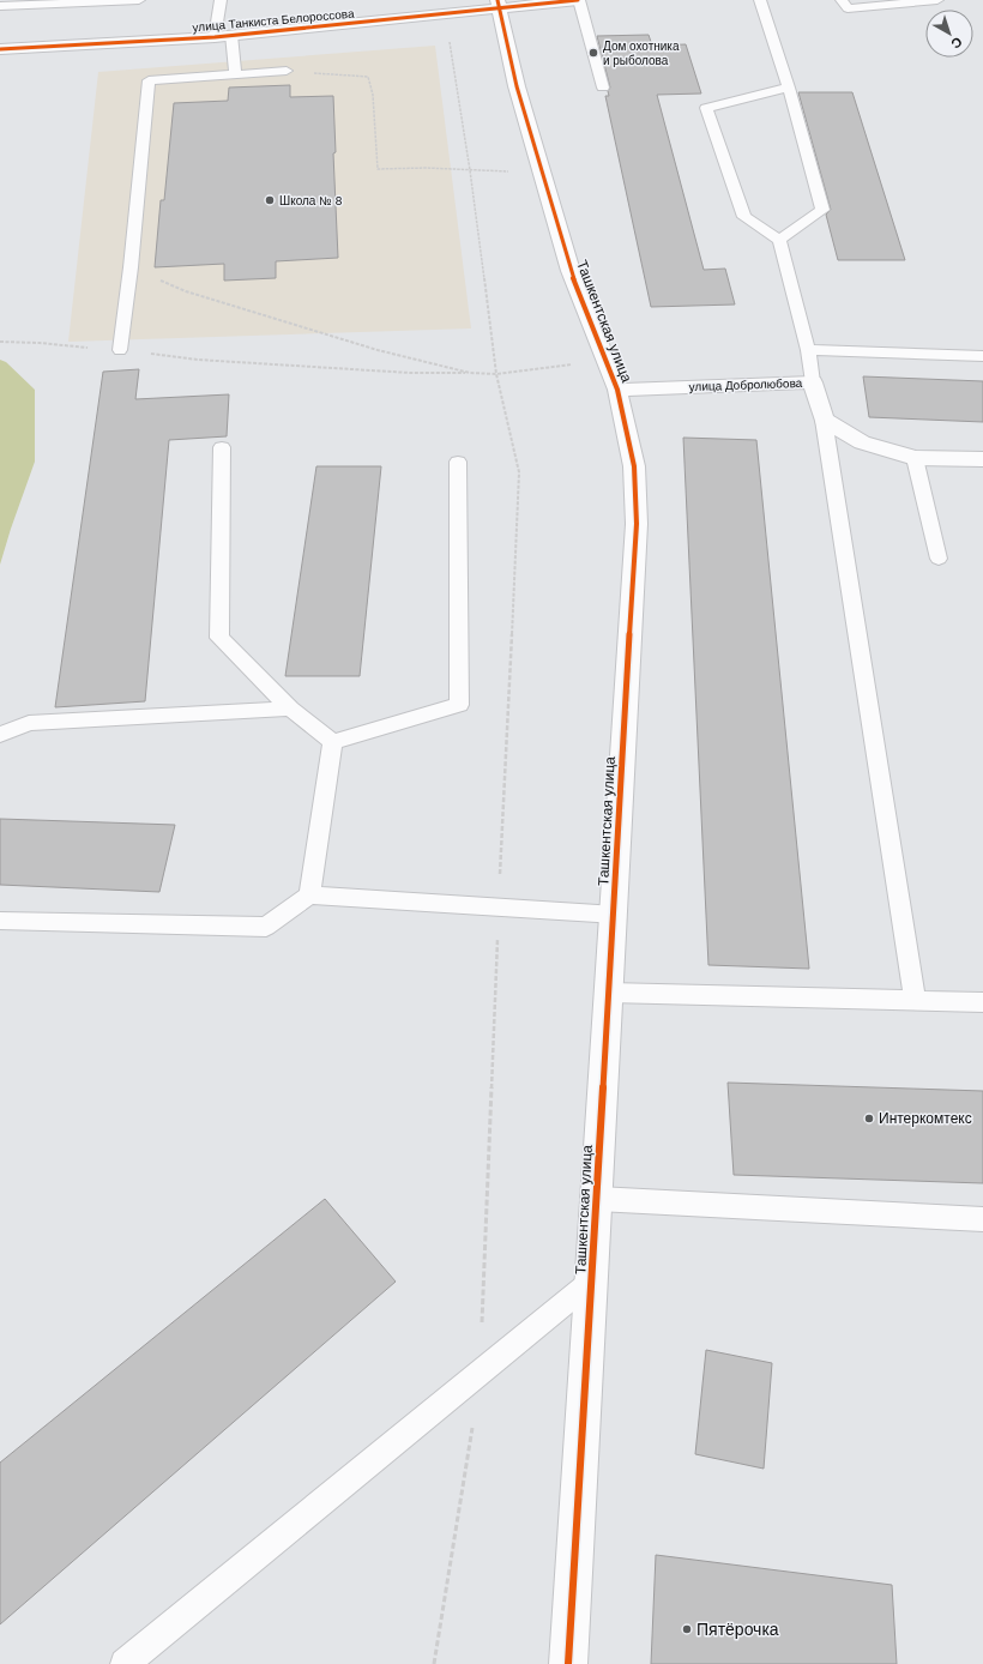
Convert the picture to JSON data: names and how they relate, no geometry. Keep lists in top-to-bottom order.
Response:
{
  "streets": {
    "street": ["улица Танкиста Белороссова", "Ташкентская улица", "улица Добролюбова"]
  },
  "crossings": [
    ["улица Танкиста Белороссова", "Ташкентская улица"],
    ["Ташкентская улица", "улица Добролюбова"]
  ],
  "places": [
    "Дом охотника и рыболова",
    "Школа № 8",
    "Интеркомтекс",
    "Пятёрочка"
  ],
  "north": "bottom right"
}
